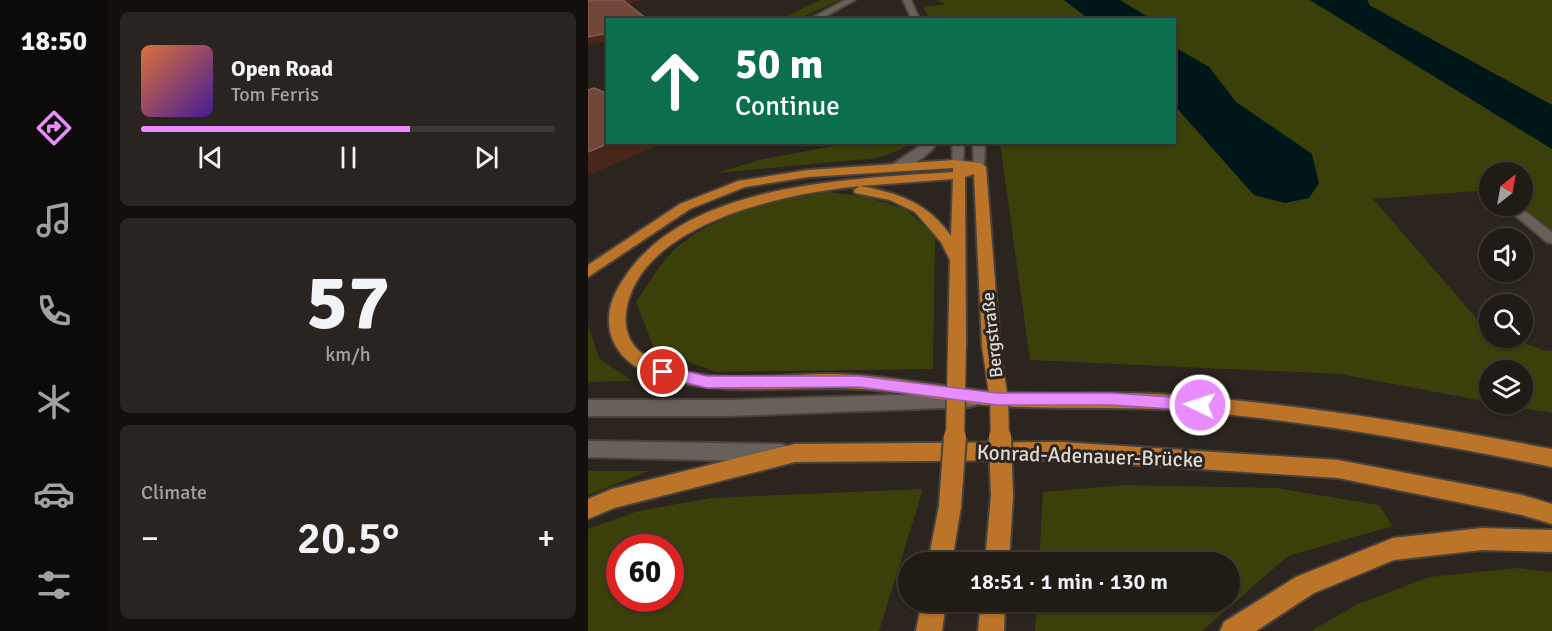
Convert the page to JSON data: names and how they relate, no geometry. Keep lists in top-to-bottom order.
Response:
{
  "streets": {
    "main road": ["Bergstraße", "Konrad-Adenauer-Brücke"]
  },
  "north": "top right",
  "page": {
    "tabs": "18:50",
    "turn": ["50 m", "Continue"],
    "song": ["Open Road", "Tom Ferris"],
    "tile": [
      ["57", "km/h"],
      "Climate"
    ],
    "heat": ["−", "20.5°", "+"],
    "limit": "60",
    "trip": "18:51 · 1 min · 130 m"
  }
}
